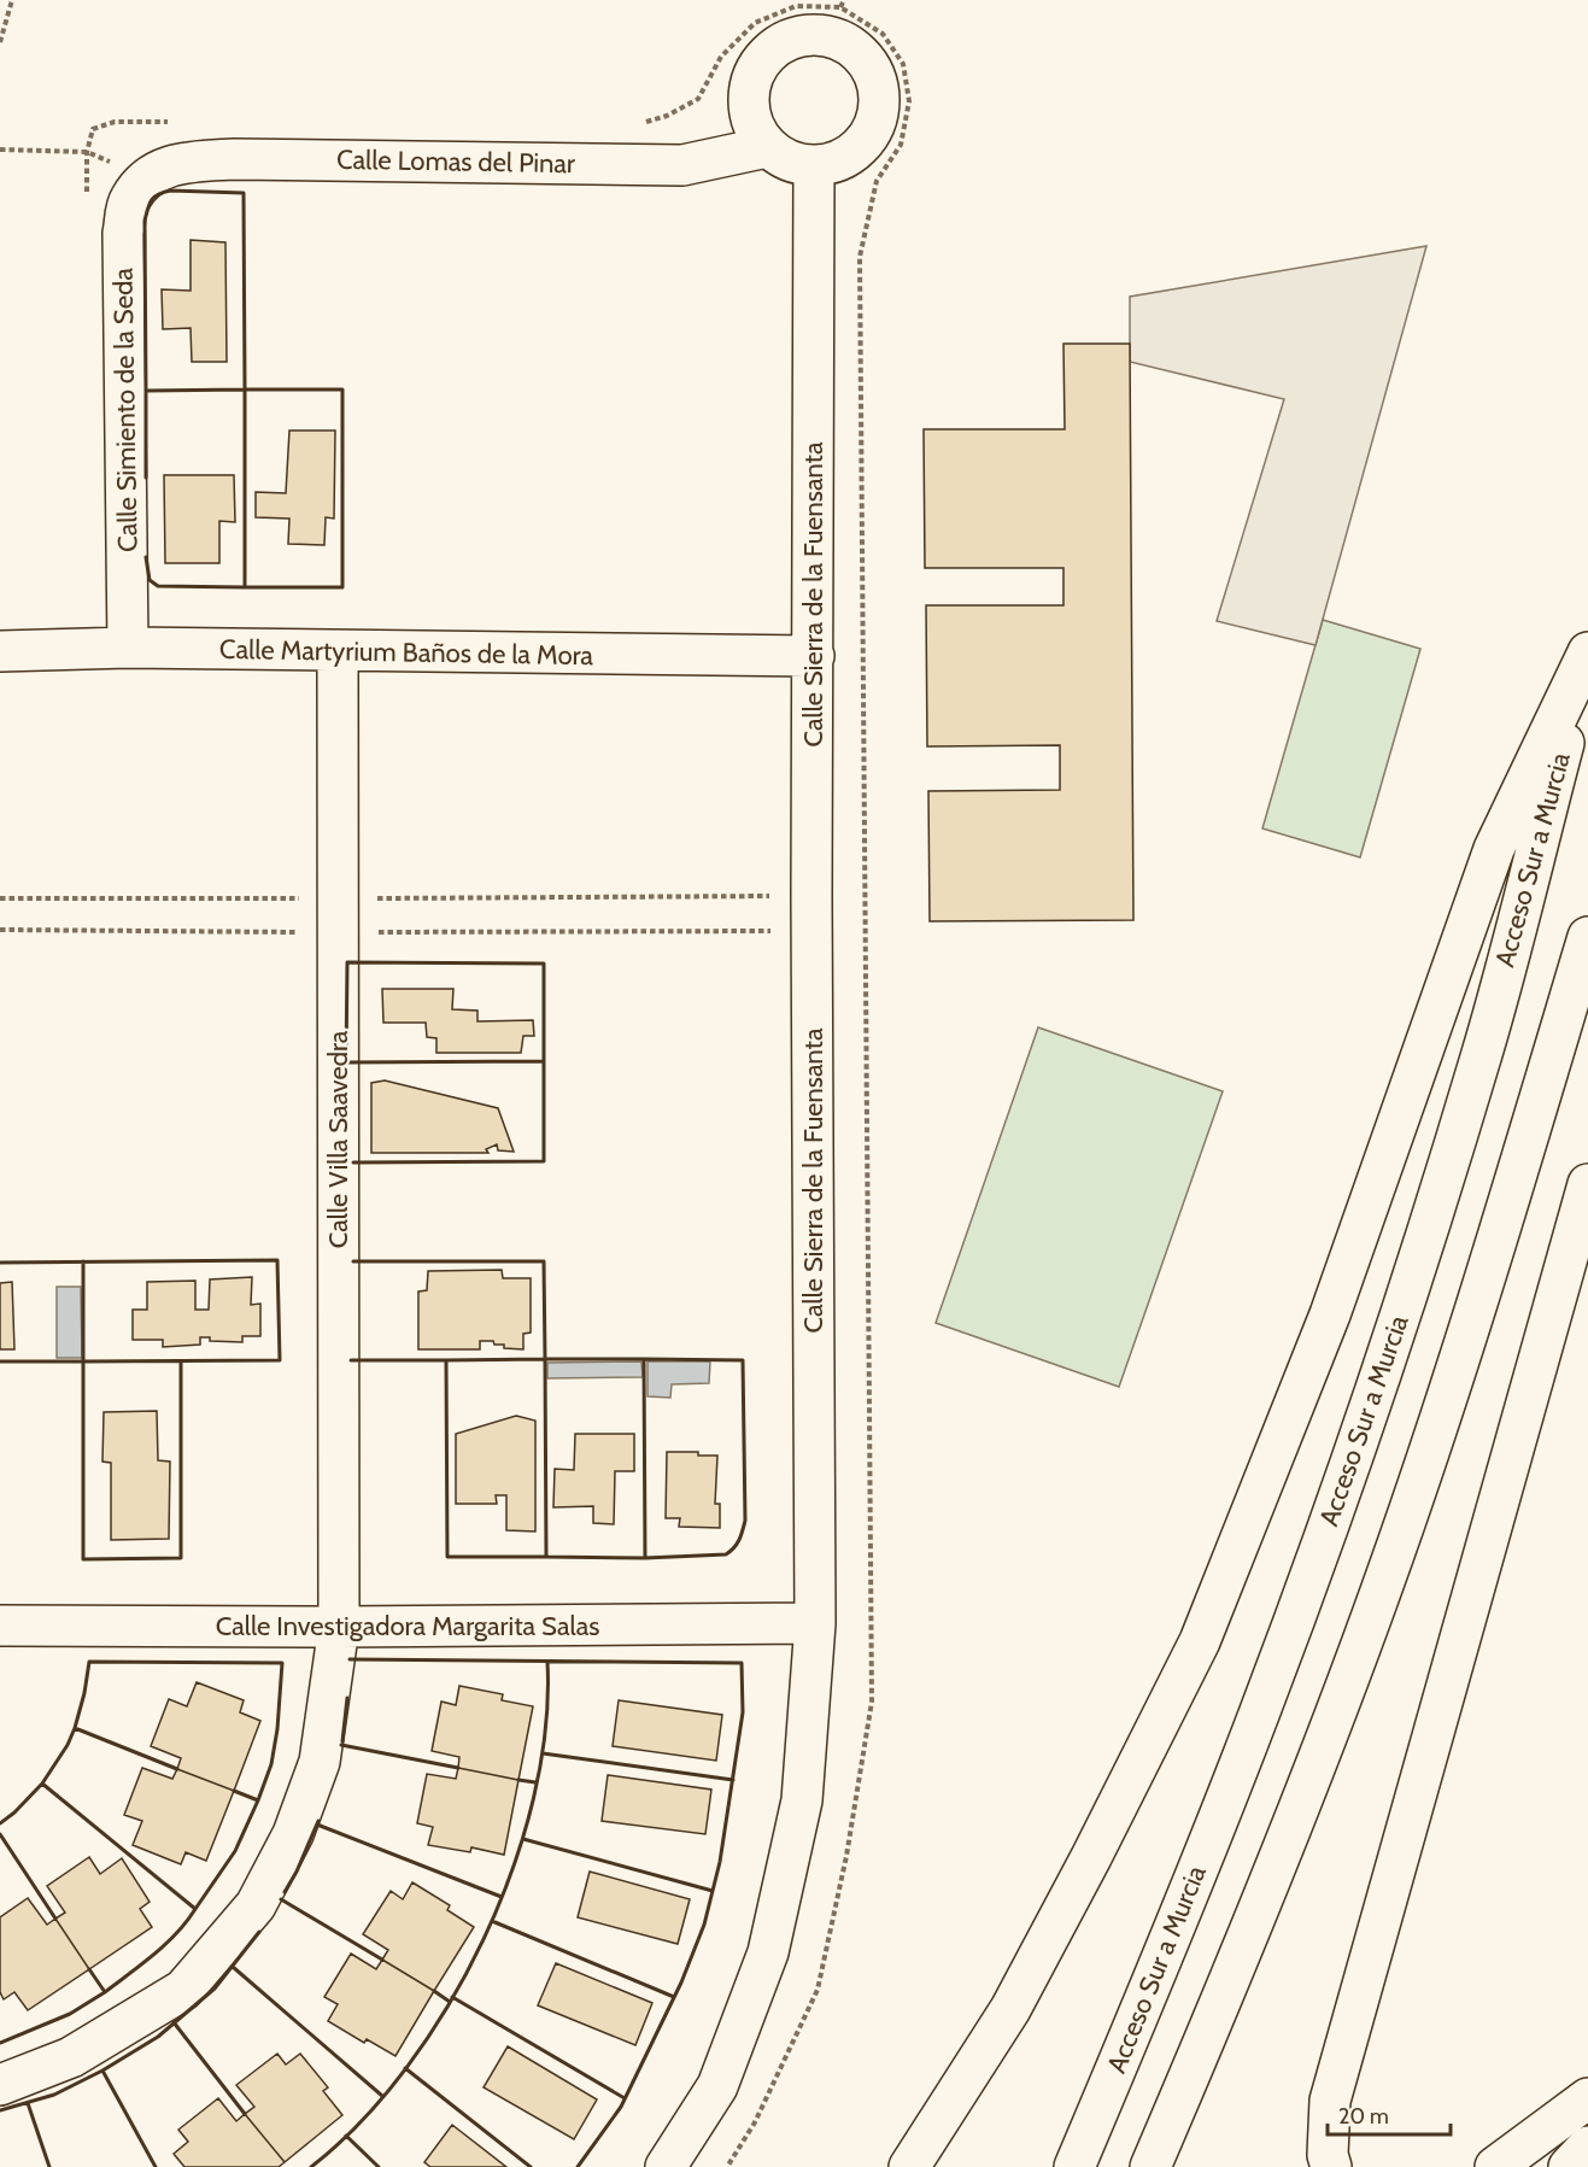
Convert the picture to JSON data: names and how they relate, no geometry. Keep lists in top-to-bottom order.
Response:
{
  "streets": {
    "main road": [
      "Calle Lomas del Pinar",
      "Calle Simiento de la Seda",
      "Calle Sierra de la Fuensanta",
      "Calle Martyrium Baños de la Mora",
      "Acceso Sur a Murcia",
      "Calle Villa Saavedra",
      "Calle Investigadora Margarita Salas"
    ]
  },
  "crossings": [
    ["Calle Lomas del Pinar", "Calle Simiento de la Seda"],
    ["Calle Lomas del Pinar", "Calle Sierra de la Fuensanta"],
    ["Calle Simiento de la Seda", "Calle Martyrium Baños de la Mora"],
    ["Calle Sierra de la Fuensanta", "Calle Martyrium Baños de la Mora"],
    ["Calle Sierra de la Fuensanta", "Calle Investigadora Margarita Salas"],
    ["Calle Martyrium Baños de la Mora", "Calle Villa Saavedra"],
    ["Calle Villa Saavedra", "Calle Investigadora Margarita Salas"]
  ],
  "scale_bar": "20 m"
}
